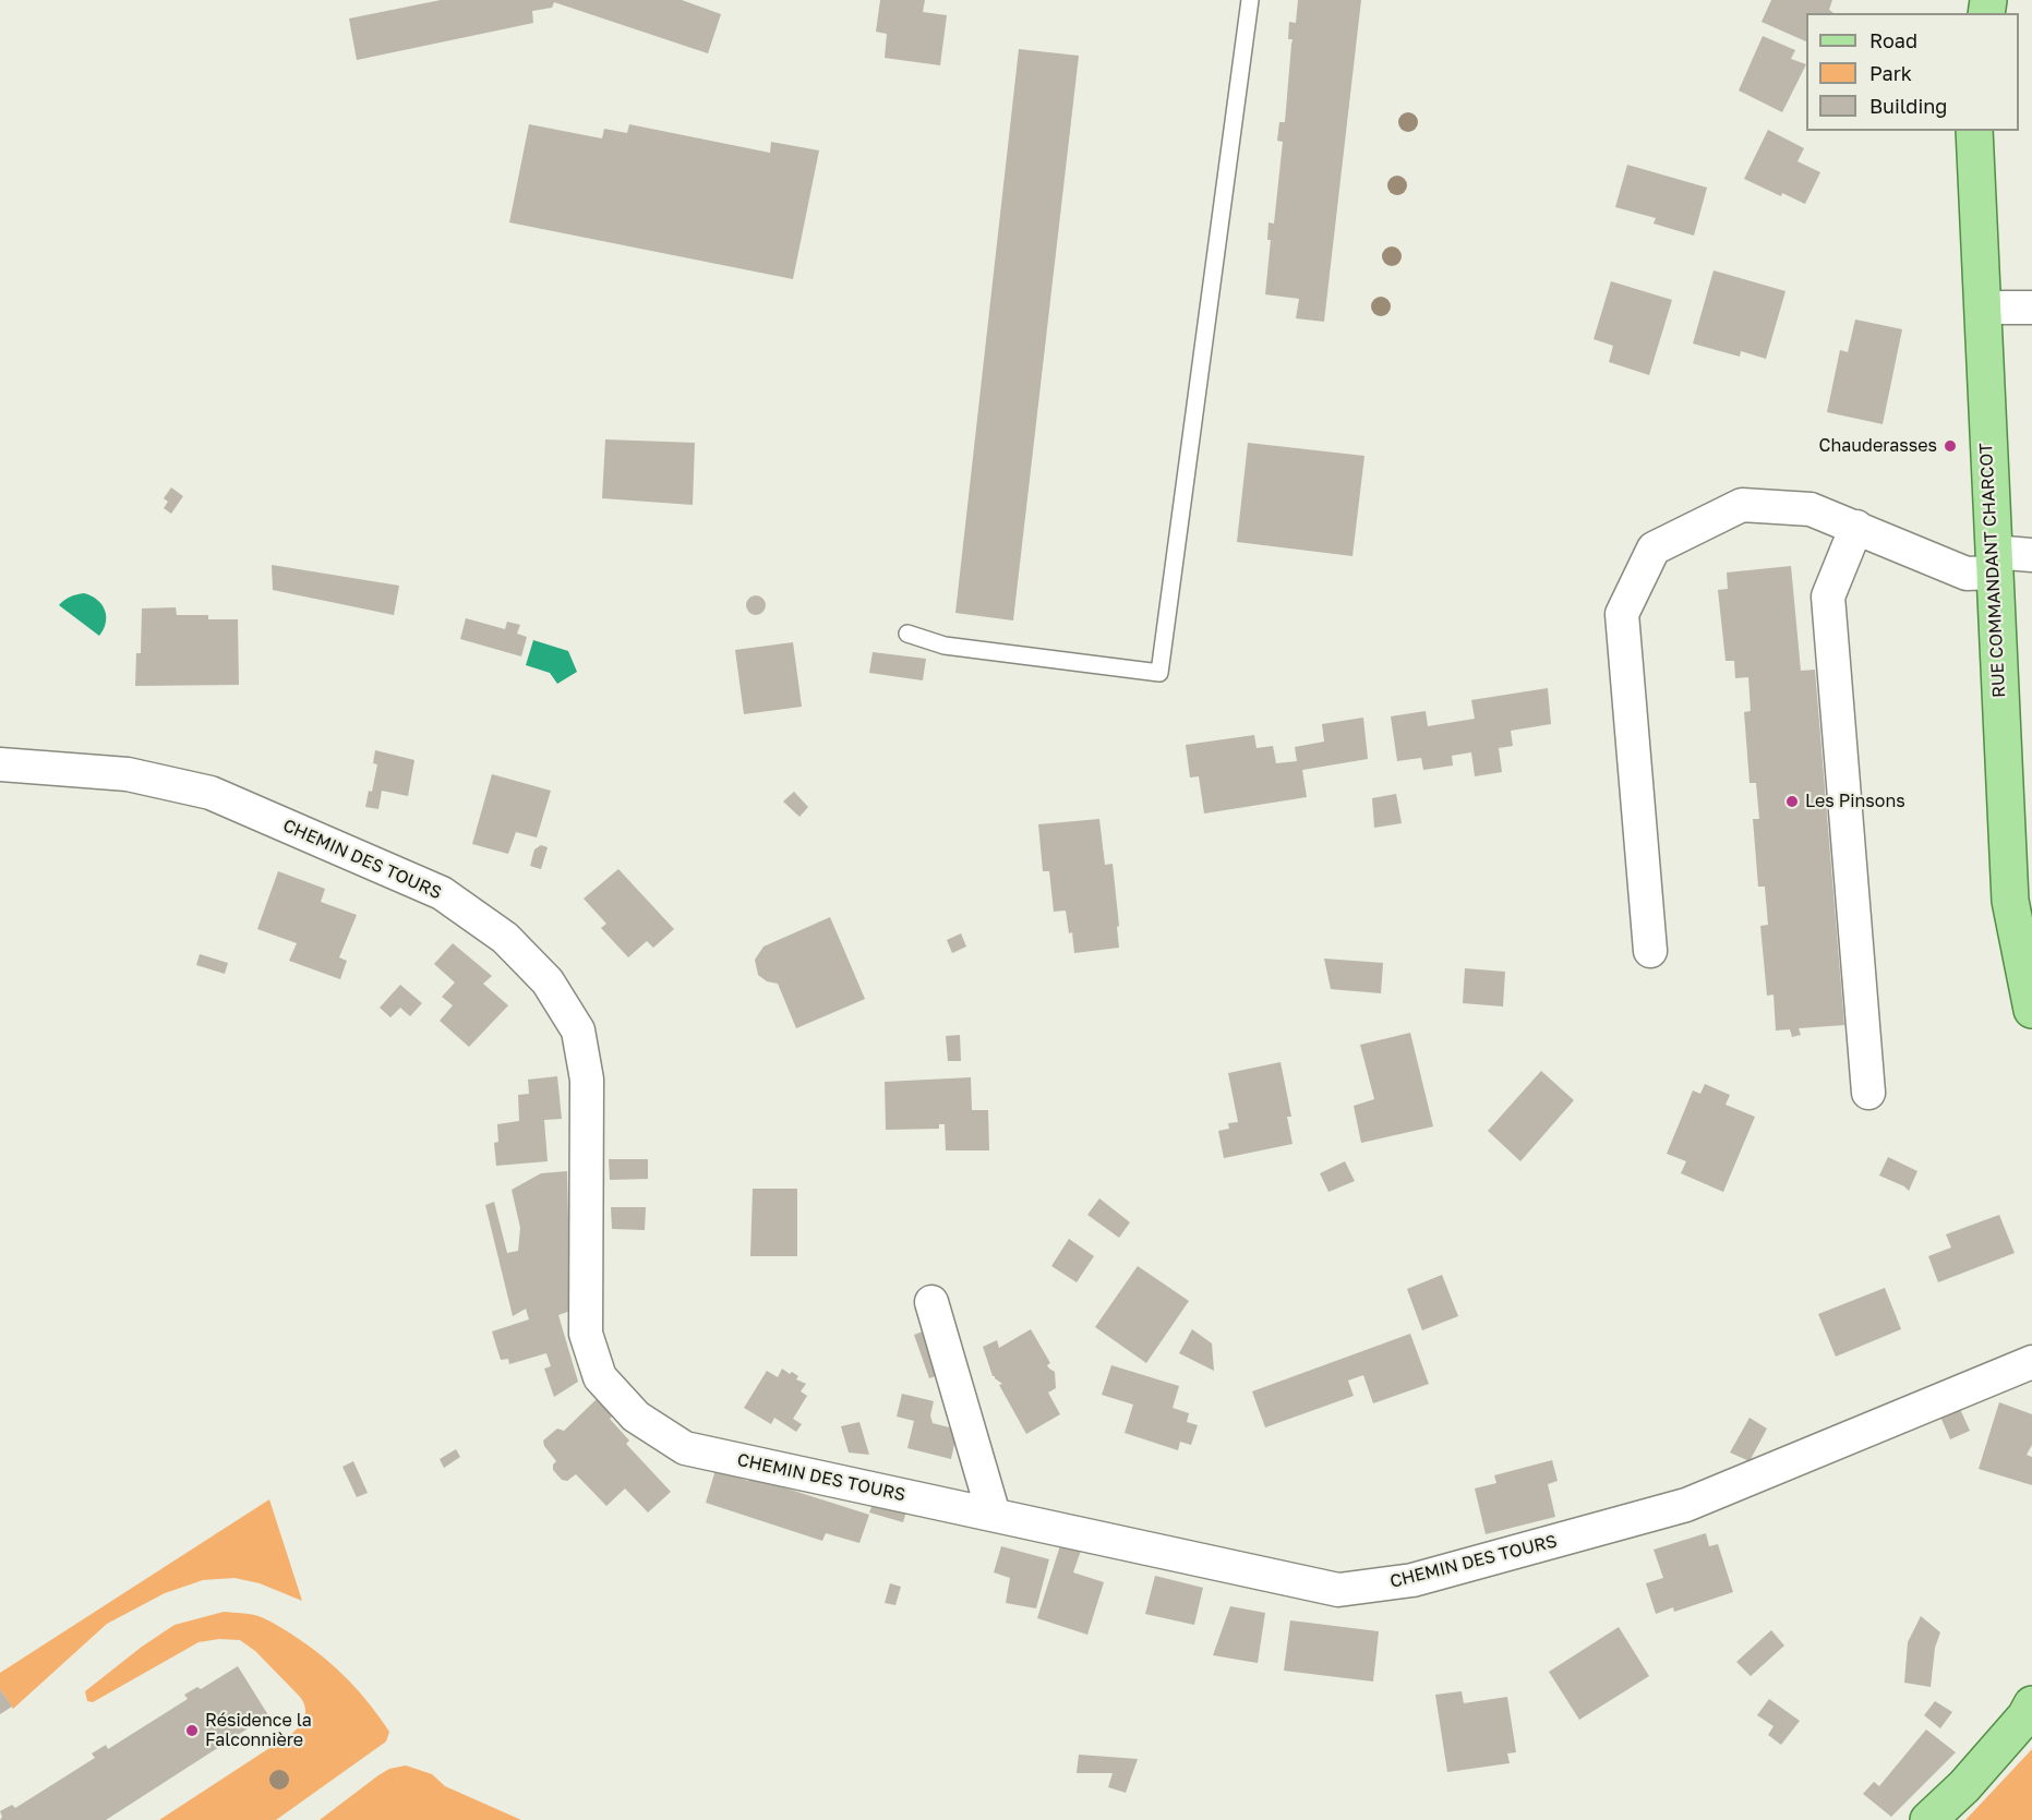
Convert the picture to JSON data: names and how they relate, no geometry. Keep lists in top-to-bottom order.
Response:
{
  "streets": {
    "main road": ["RUE COMMANDANT CHARCOT"],
    "street": ["CHEMIN DES TOURS"]
  },
  "places": ["Chauderasses", "Les Pinsons", "Résidence la Falconnière"],
  "legend": ["Road", "Park", "Building"]
}
